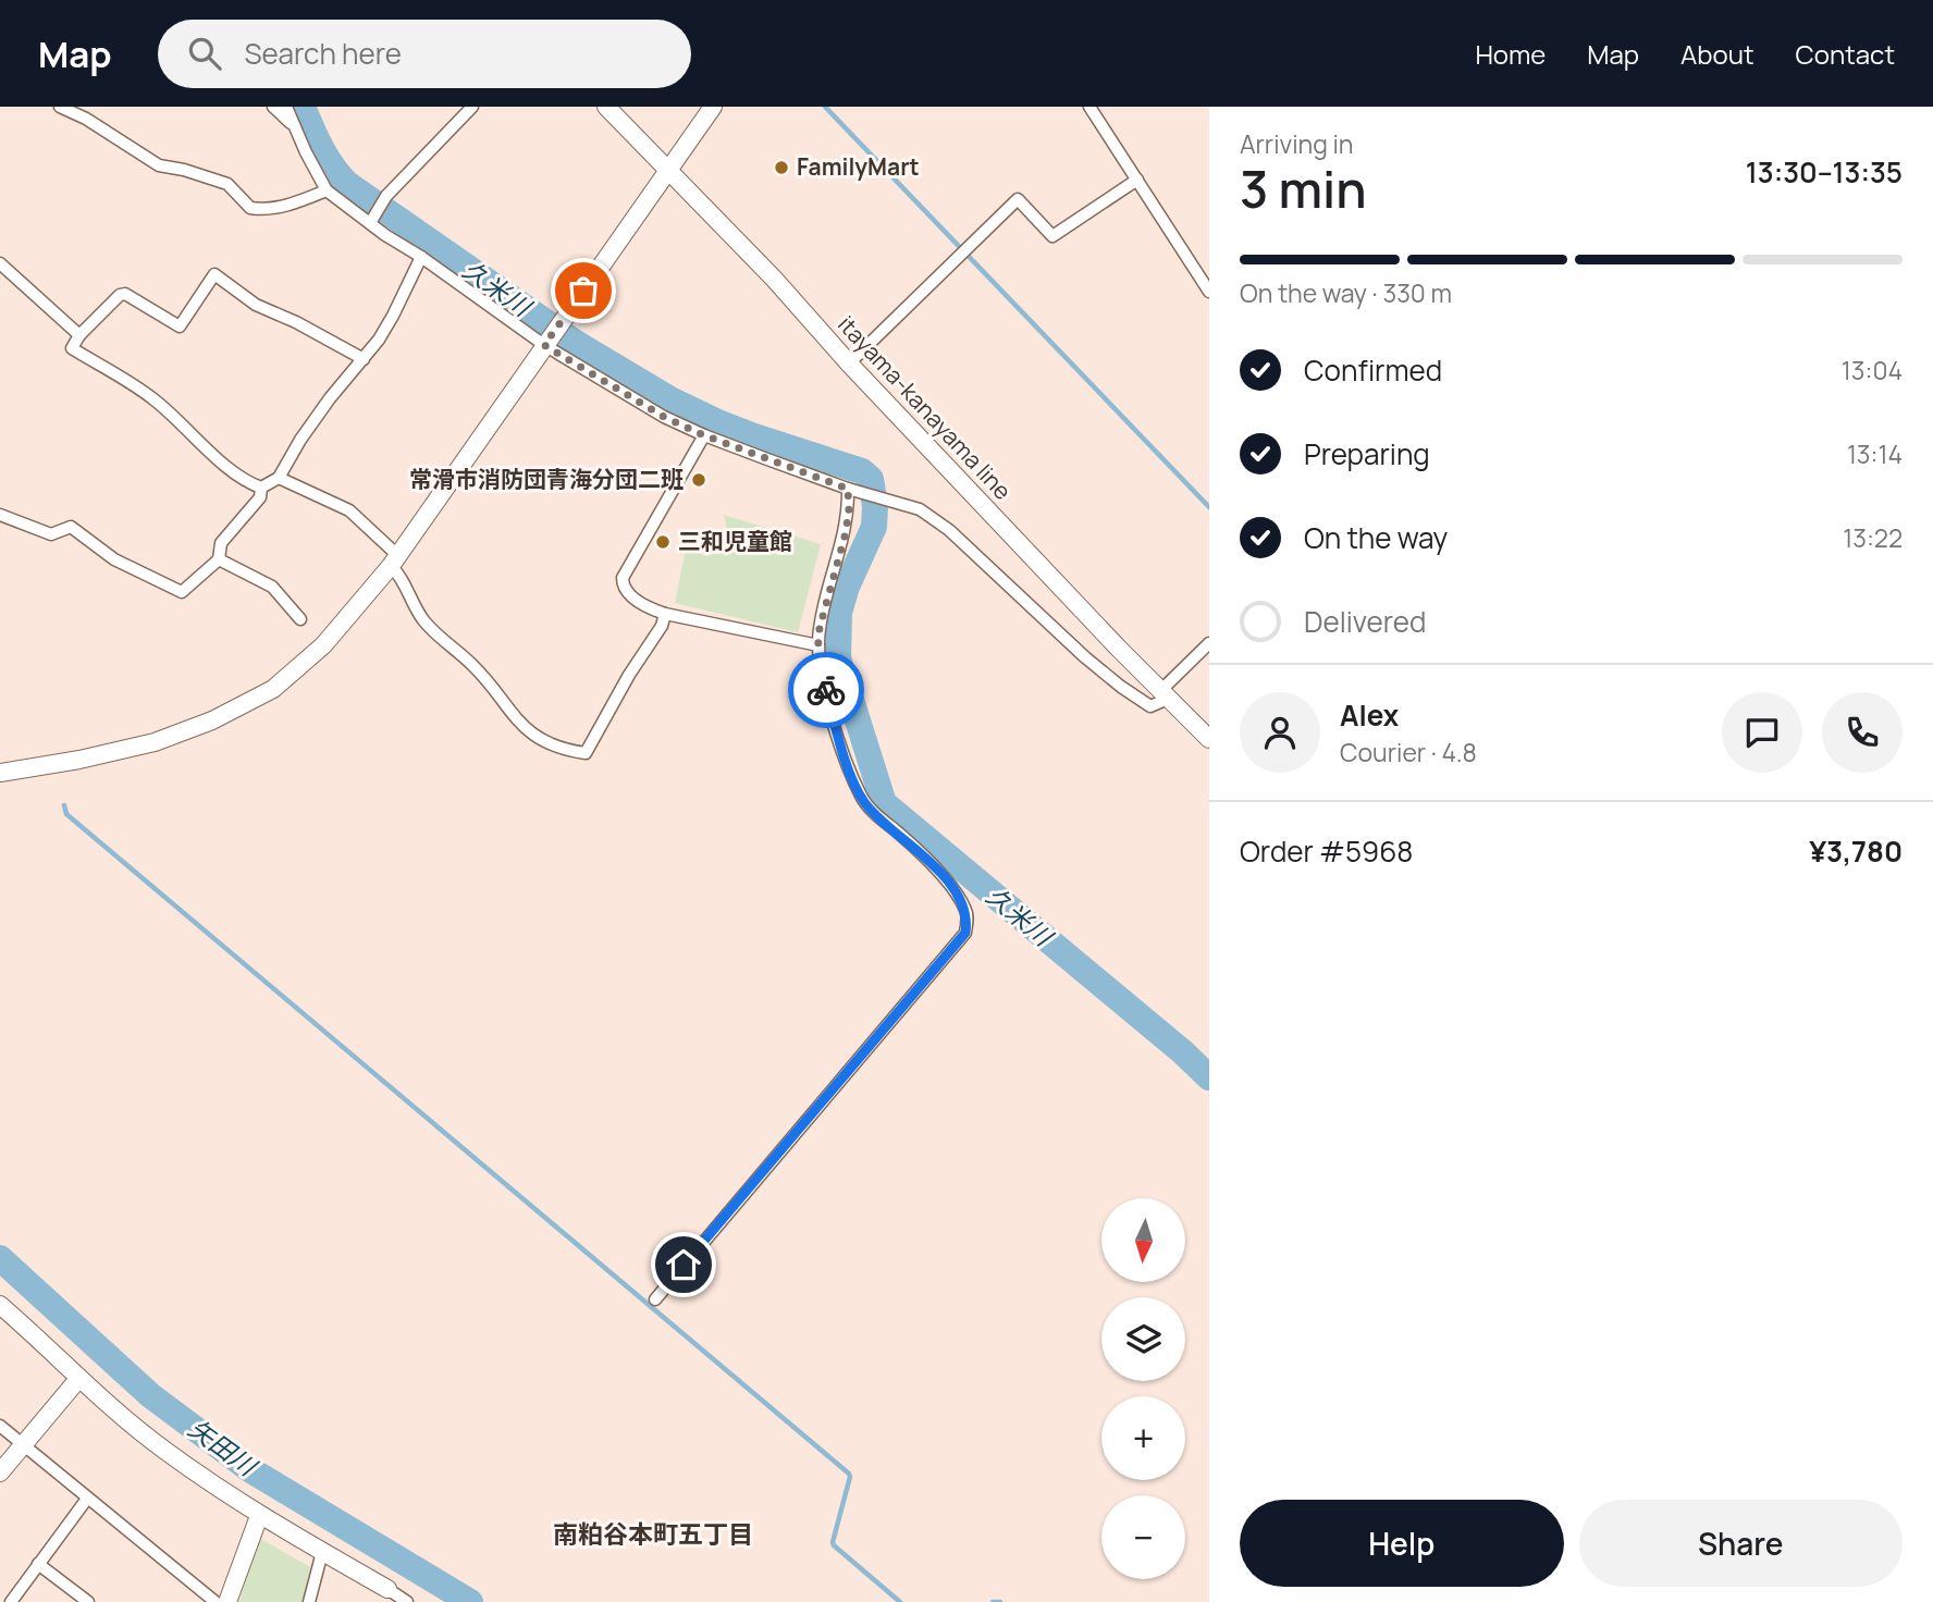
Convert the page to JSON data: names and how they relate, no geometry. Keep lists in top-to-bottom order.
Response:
{
  "streets": {
    "main road": ["itayama-kanayama line"]
  },
  "districts": ["南粕谷本町五丁目"],
  "water": ["久米川", "矢田川"],
  "places": ["FamilyMart", "常滑市消防団青海分団二班", "三和児童館"],
  "north": "bottom",
  "page": {
    "header": "Map",
    "search": "Search here",
    "nav": [
      "Home",
      "Map",
      "About",
      "Contact"
    ],
    "heading": ["3 min", "Arriving in", "13:30–13:35"],
    "panel": [
      "Alex",
      "Courier · 4.8",
      "Order #5968",
      "¥3,780"
    ],
    "bar": "On the way · 330 m",
    "list": [
      ["Confirmed", "13:04"],
      ["Preparing", "13:14"],
      ["On the way", "13:22"],
      "Delivered"
    ],
    "map_buttons": ["+", "−"],
    "buttons": ["Help", "Share"]
  }
}
